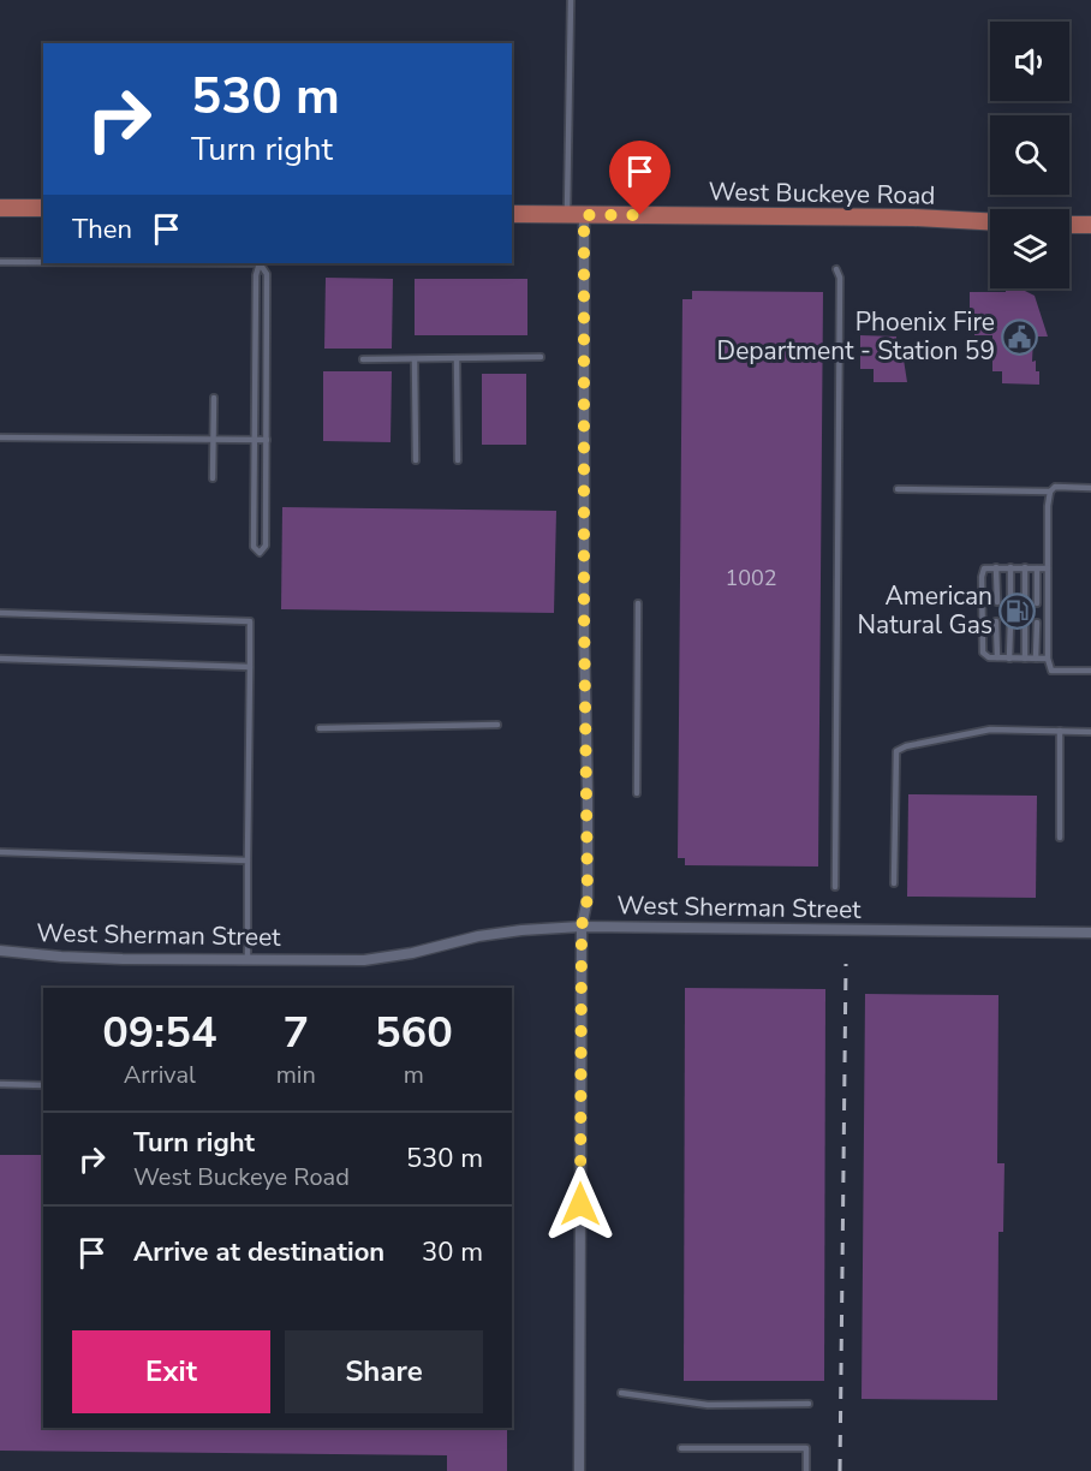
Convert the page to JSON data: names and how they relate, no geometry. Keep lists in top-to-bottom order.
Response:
{
  "streets": {
    "main road": ["West Buckeye Road"],
    "street": ["West Sherman Street"]
  },
  "places": {
    "public building": ["Phoenix Fire Department - Station 59"],
    "fuel station": ["American Natural Gas"]
  },
  "house_numbers": ["1002"],
  "page": {
    "turn": ["530 m", "Turn right"],
    "then": "Then",
    "eta": [
      "09:54",
      "Arrival",
      "7",
      "min",
      "560",
      "m"
    ],
    "list": [
      {
        "name": "Turn right",
        "note": "West Buckeye Road",
        "value": "530 m"
      },
      {
        "name": "Arrive at destination",
        "value": "30 m"
      }
    ],
    "buttons": ["Exit", "Share"]
  }
}
